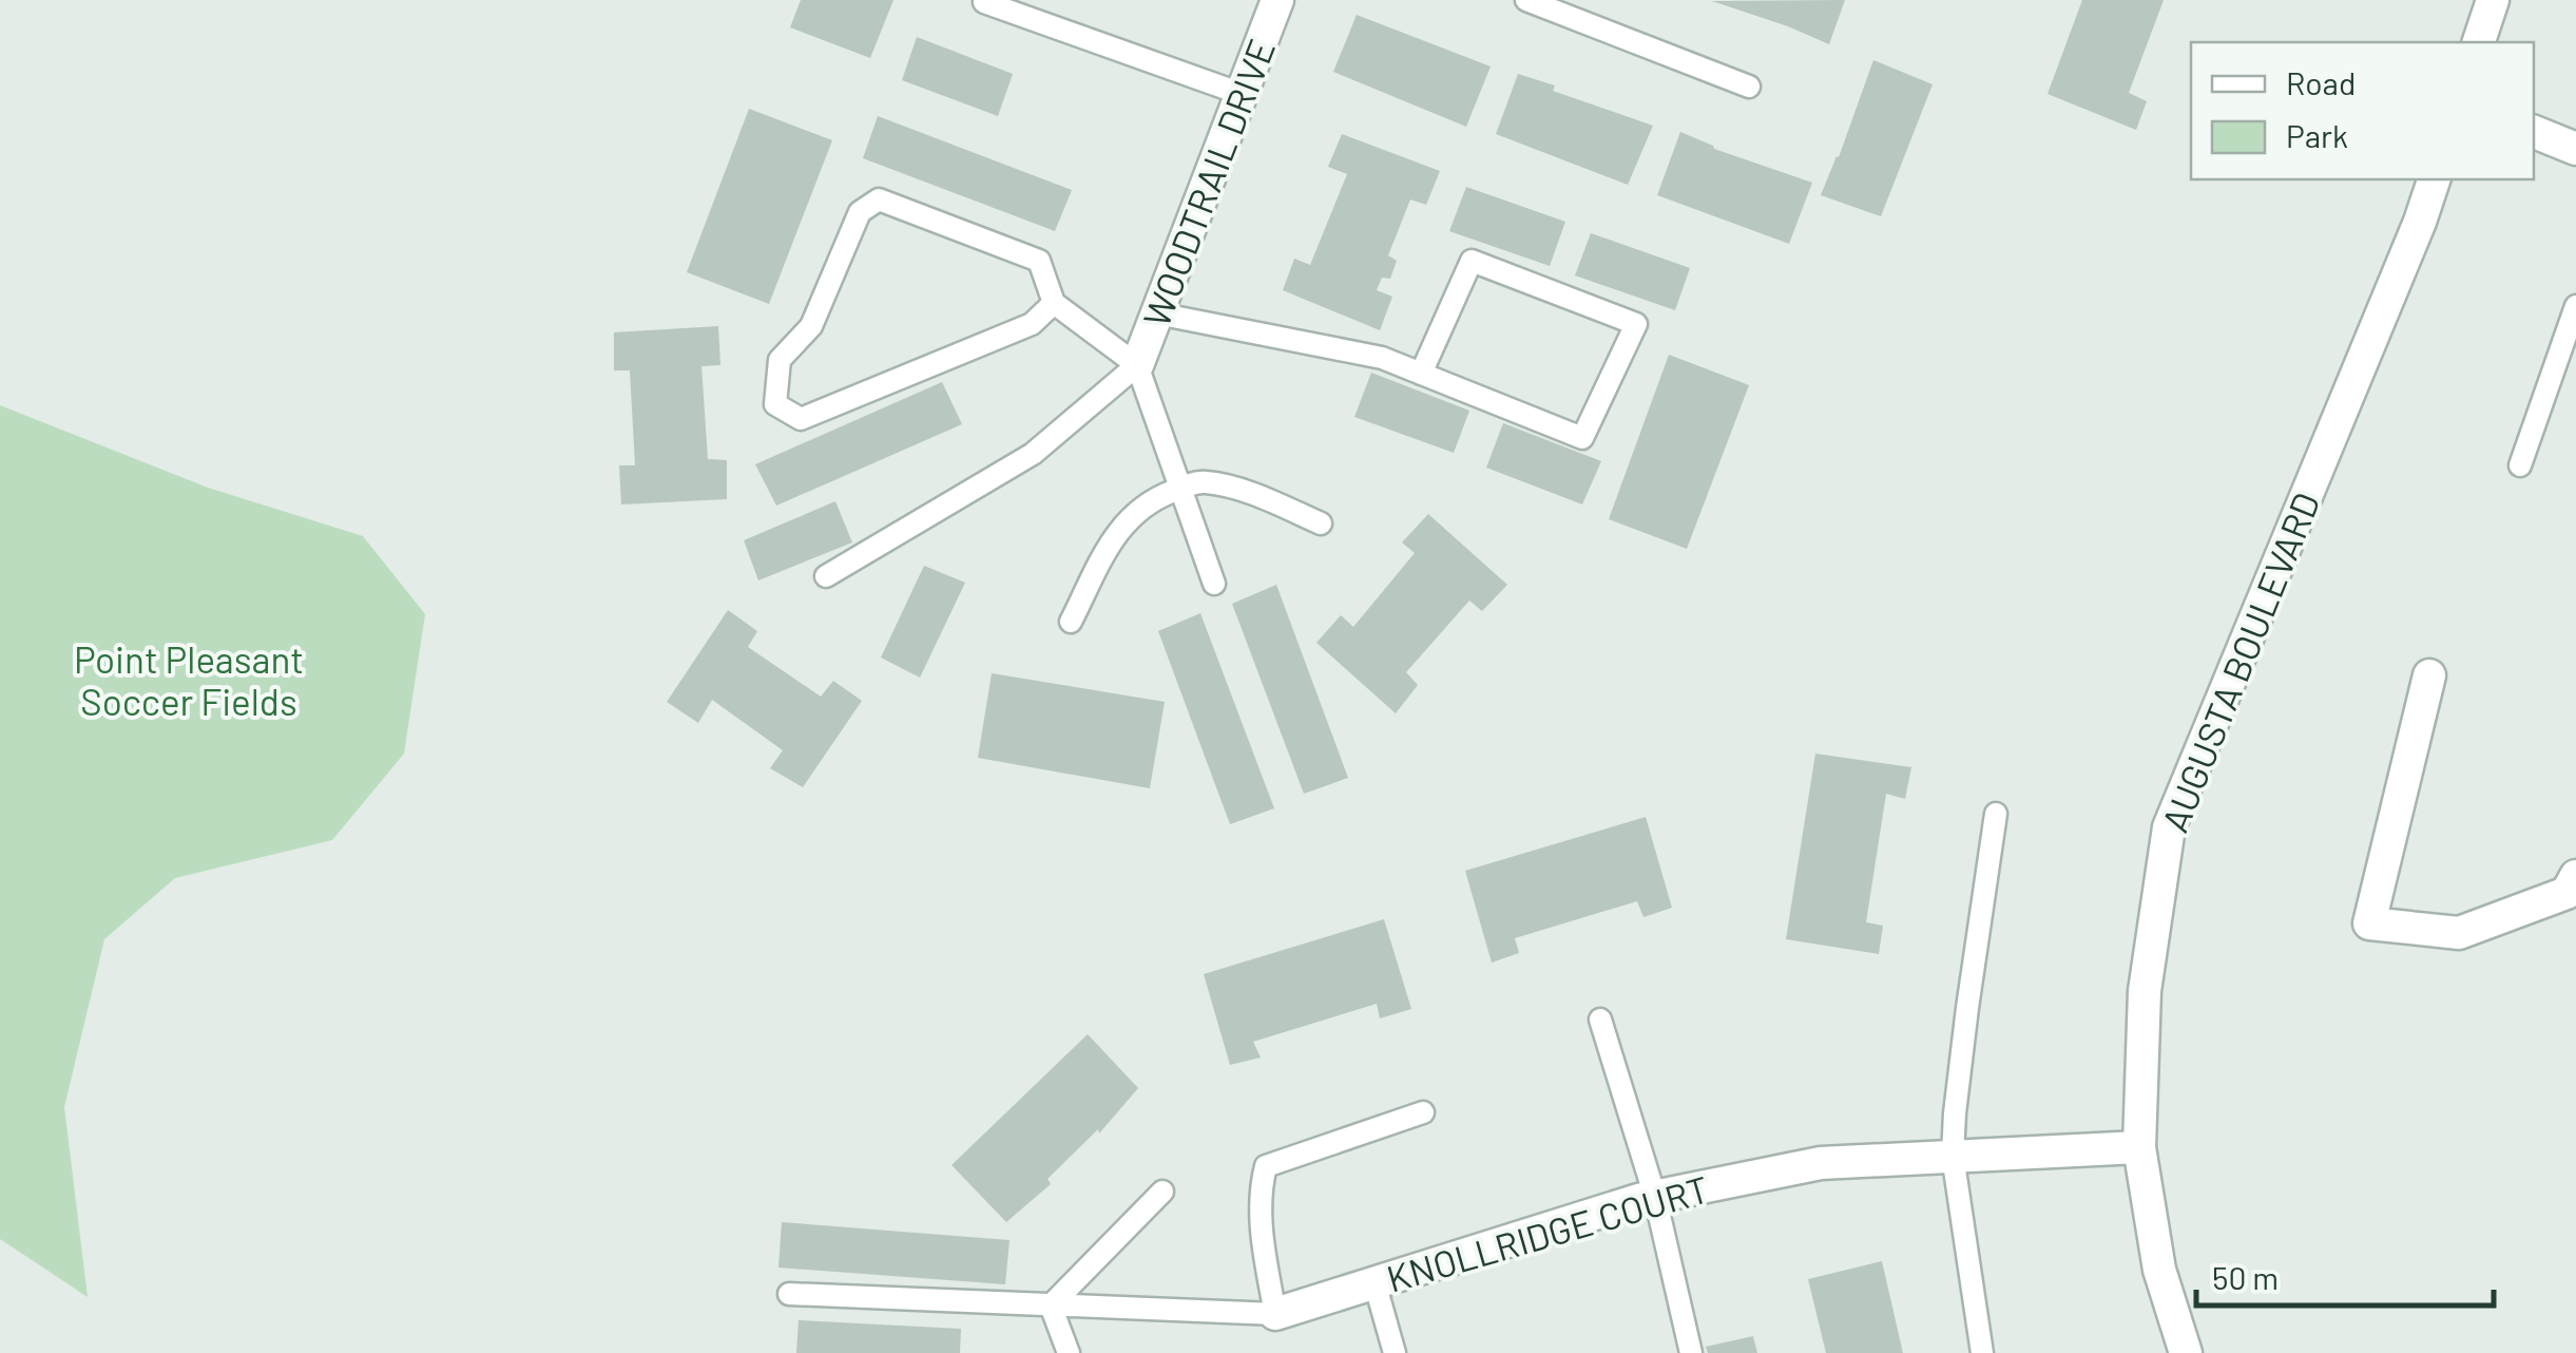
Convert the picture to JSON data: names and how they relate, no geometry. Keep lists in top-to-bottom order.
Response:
{
  "streets": {
    "street": ["WOODTRAIL DRIVE", "AUGUSTA BOULEVARD", "KNOLLRIDGE COURT"]
  },
  "crossings": [
    ["AUGUSTA BOULEVARD", "KNOLLRIDGE COURT"]
  ],
  "parks": ["Point Pleasant Soccer Fields"],
  "legend": ["Road", "Park"],
  "scale_bar": "50 m"
}
